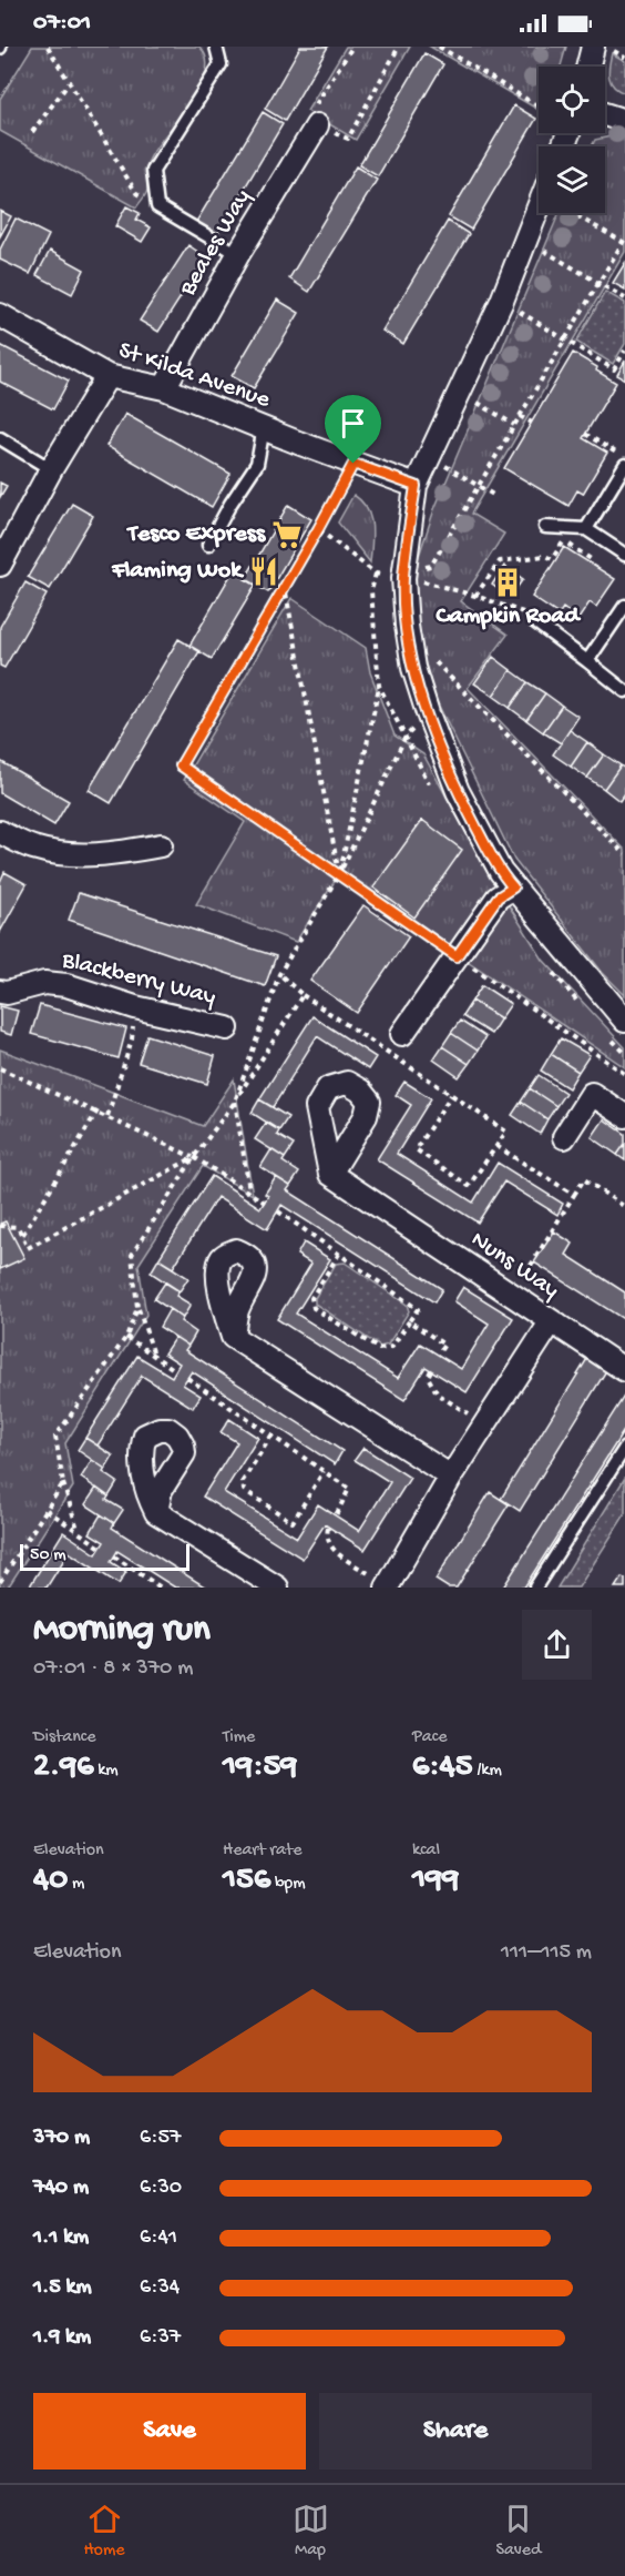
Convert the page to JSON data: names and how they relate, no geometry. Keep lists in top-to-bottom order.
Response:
{
  "streets": {
    "street": [
      "Beales Way",
      "St Kilda Avenue",
      "Blackberry Way",
      "Nuns Way"
    ]
  },
  "crossings": [
    ["Beales Way", "St Kilda Avenue"]
  ],
  "places": {
    "supermarket": ["Tesco Express"],
    "restaurant": ["Flaming Wok"],
    "building": ["Campkin Road"]
  },
  "scale_bar": "50 m",
  "page": {
    "status": "07:01",
    "scale": "50 m",
    "heading": ["Morning run", "07:01 · 8 × 370 m"],
    "stats": [
      ["Distance", "2.96 km"],
      ["Time", "19:59"],
      ["Pace", "6:45 /km"],
      ["Elevation", "40 m"],
      ["Heart rate", "156 bpm"],
      ["kcal", "199"]
    ],
    "chart": ["Elevation", "111–115 m"],
    "list": [
      {
        "name": "370 m",
        "note": "6:57"
      },
      {
        "name": "740 m",
        "note": "6:30"
      },
      {
        "name": "1.1 km",
        "note": "6:41"
      },
      {
        "name": "1.5 km",
        "note": "6:34"
      },
      {
        "name": "1.9 km",
        "note": "6:37"
      }
    ],
    "buttons": ["Save", "Share"],
    "tabs": ["Home", "Map", "Saved"]
  }
}
